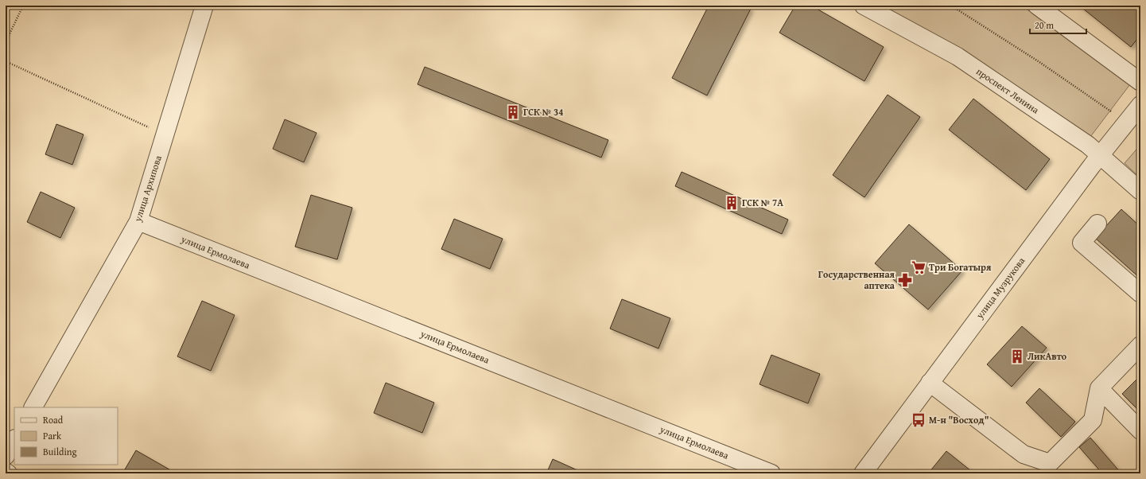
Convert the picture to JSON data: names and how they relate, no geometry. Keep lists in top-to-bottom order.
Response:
{
  "streets": {
    "street": [
      "проспект Ленина",
      "улица Архипова",
      "улица Ермолаева",
      "улица Музрукова"
    ]
  },
  "crossings": [
    ["проспект Ленина", "улица Музрукова"],
    ["улица Архипова", "улица Ермолаева"]
  ],
  "places": {
    "building": ["ГСК № 34", "ГСК № 7А", "ЛикАвто"],
    "supermarket": ["Три Богатыря"],
    "pharmacy": ["Государственная аптека"],
    "bus stop": ["М-н \"Восход\""]
  },
  "legend": ["Road", "Park", "Building"],
  "scale_bar": "20 m"
}
